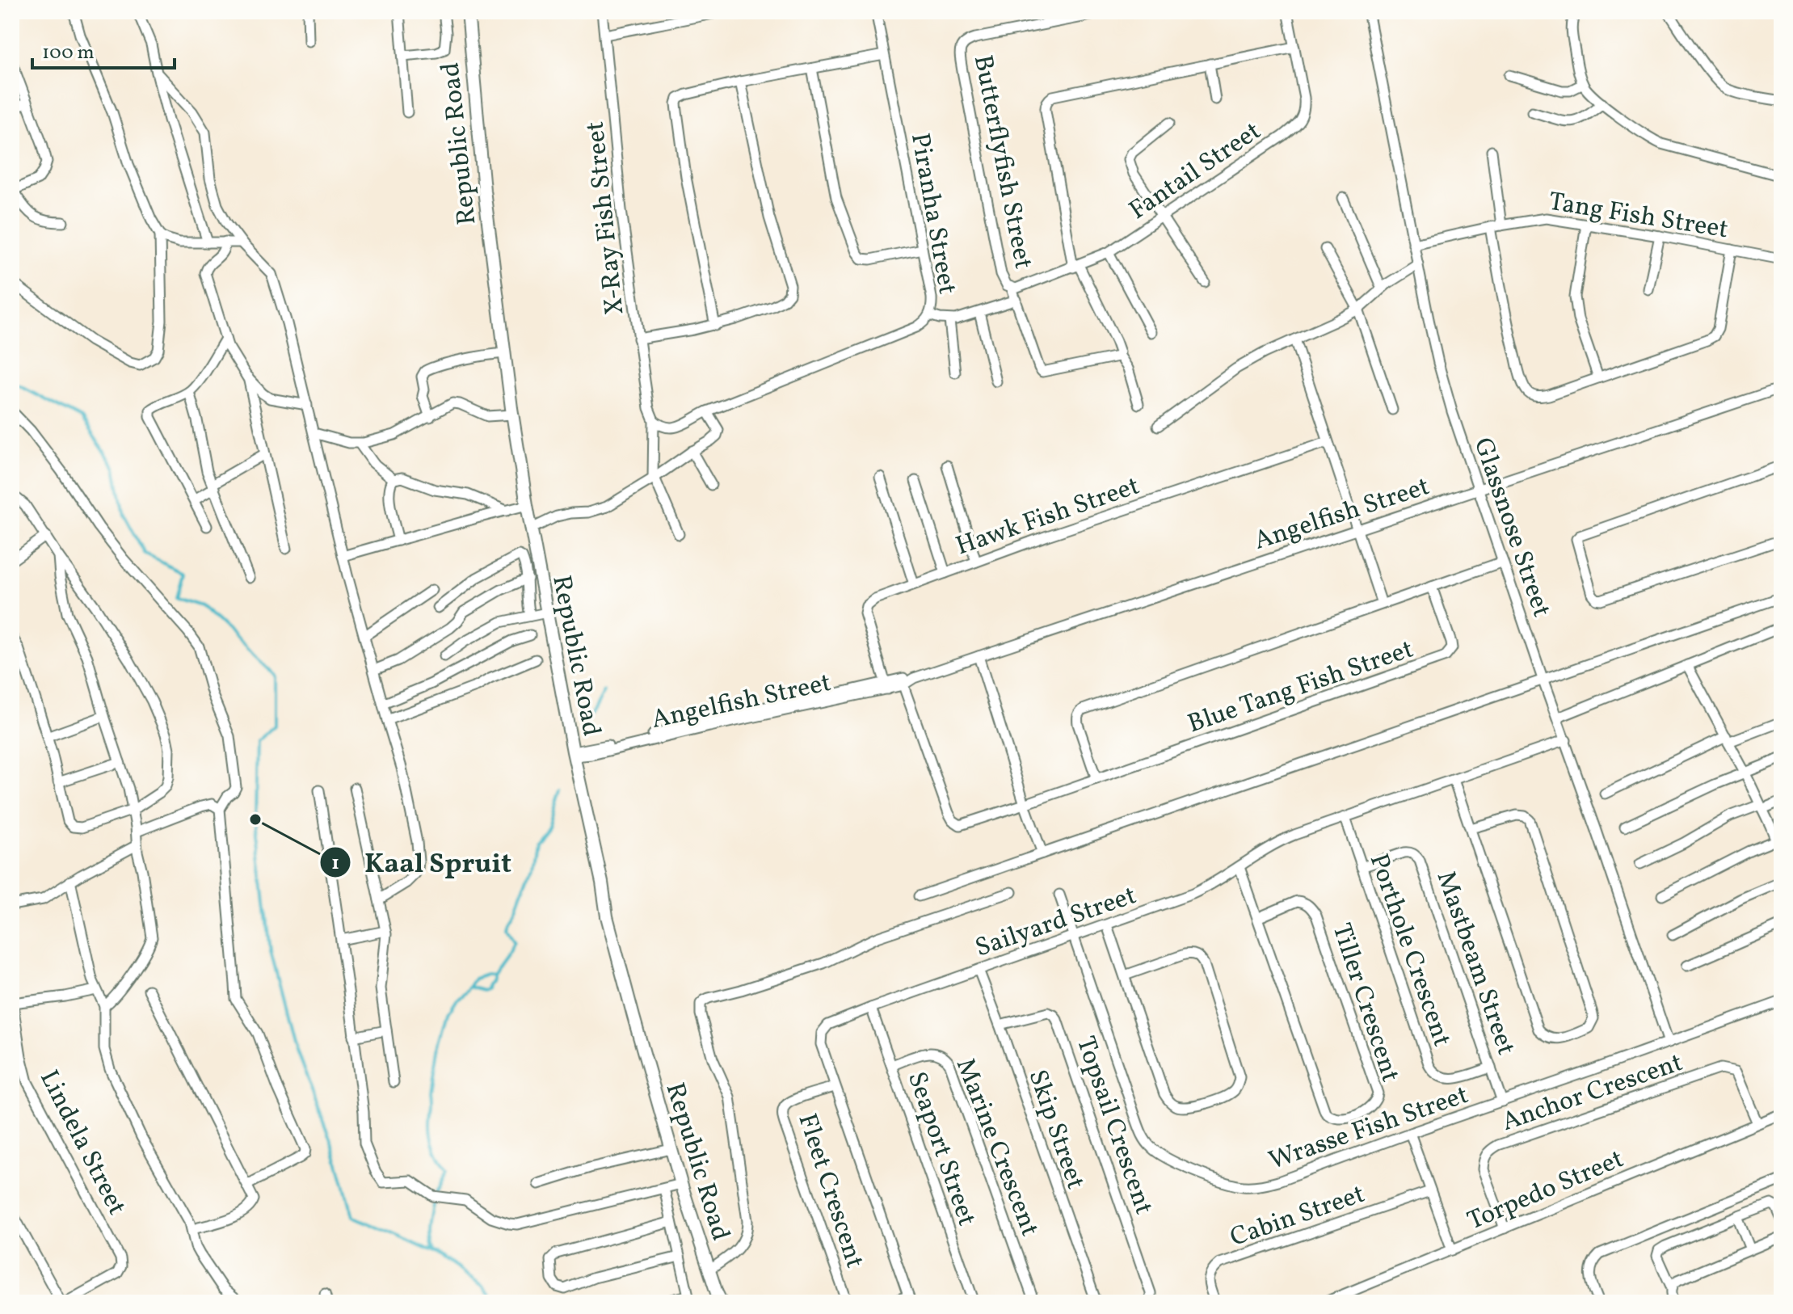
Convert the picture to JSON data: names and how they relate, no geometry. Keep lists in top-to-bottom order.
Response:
{
  "streets": {
    "street": [
      "Republic Road",
      "Butterflyfish Street",
      "Fantail Street",
      "Piranha Street",
      "Tang Fish Street",
      "X-Ray Fish Street",
      "Angelfish Street",
      "Hawk Fish Street",
      "Glassnose Street",
      "Blue Tang Fish Street",
      "Sailyard Street",
      "Porthole Crescent",
      "Mastbeam Street",
      "Tiller Crescent",
      "Anchor Crescent",
      "Topsail Crescent",
      "Wrasse Fish Street",
      "Skip Street",
      "Lindela Street",
      "Marine Crescent",
      "Seaport Street",
      "Torpedo Street",
      "Fleet Crescent",
      "Cabin Street"
    ]
  },
  "crossings": [
    ["Republic Road", "Angelfish Street"],
    ["Butterflyfish Street", "Fantail Street"],
    ["Piranha Street", "X-Ray Fish Street"],
    ["Tang Fish Street", "Glassnose Street"],
    ["Angelfish Street", "Hawk Fish Street"],
    ["Angelfish Street", "Glassnose Street"],
    ["Angelfish Street", "Blue Tang Fish Street"],
    ["Hawk Fish Street", "Blue Tang Fish Street"],
    ["Glassnose Street", "Blue Tang Fish Street"],
    ["Glassnose Street", "Sailyard Street"],
    ["Glassnose Street", "Wrasse Fish Street"],
    ["Sailyard Street", "Porthole Crescent"],
    ["Sailyard Street", "Tiller Crescent"],
    ["Sailyard Street", "Wrasse Fish Street"],
    ["Sailyard Street", "Skip Street"],
    ["Sailyard Street", "Seaport Street"],
    ["Sailyard Street", "Fleet Crescent"],
    ["Porthole Crescent", "Mastbeam Street"],
    ["Mastbeam Street", "Wrasse Fish Street"],
    ["Anchor Crescent", "Torpedo Street"],
    ["Topsail Crescent", "Skip Street"],
    ["Marine Crescent", "Seaport Street"]
  ],
  "places": ["Kaal Spruit"],
  "scale_bar": "100 m"
}
